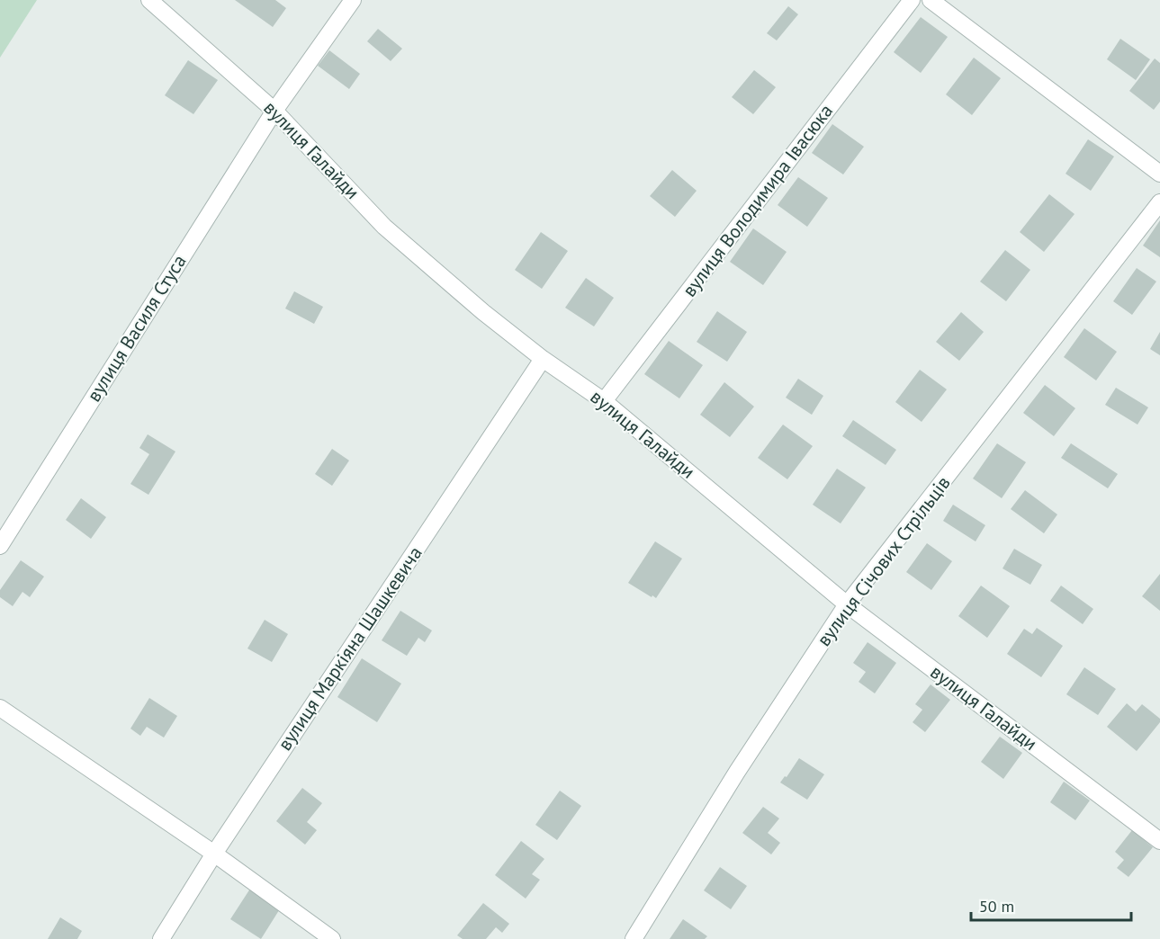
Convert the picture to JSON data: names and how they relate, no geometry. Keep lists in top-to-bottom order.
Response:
{
  "streets": {
    "street": [
      "вулиця Галайди",
      "вулиця Володимира Івасюка",
      "вулиця Василя Стуса",
      "вулиця Січових Стрільців",
      "вулиця Маркіяна Шашкевича"
    ]
  },
  "crossings": [
    ["вулиця Галайди", "вулиця Володимира Івасюка"],
    ["вулиця Галайди", "вулиця Василя Стуса"],
    ["вулиця Галайди", "вулиця Січових Стрільців"],
    ["вулиця Галайди", "вулиця Маркіяна Шашкевича"]
  ],
  "scale_bar": "50 m"
}
